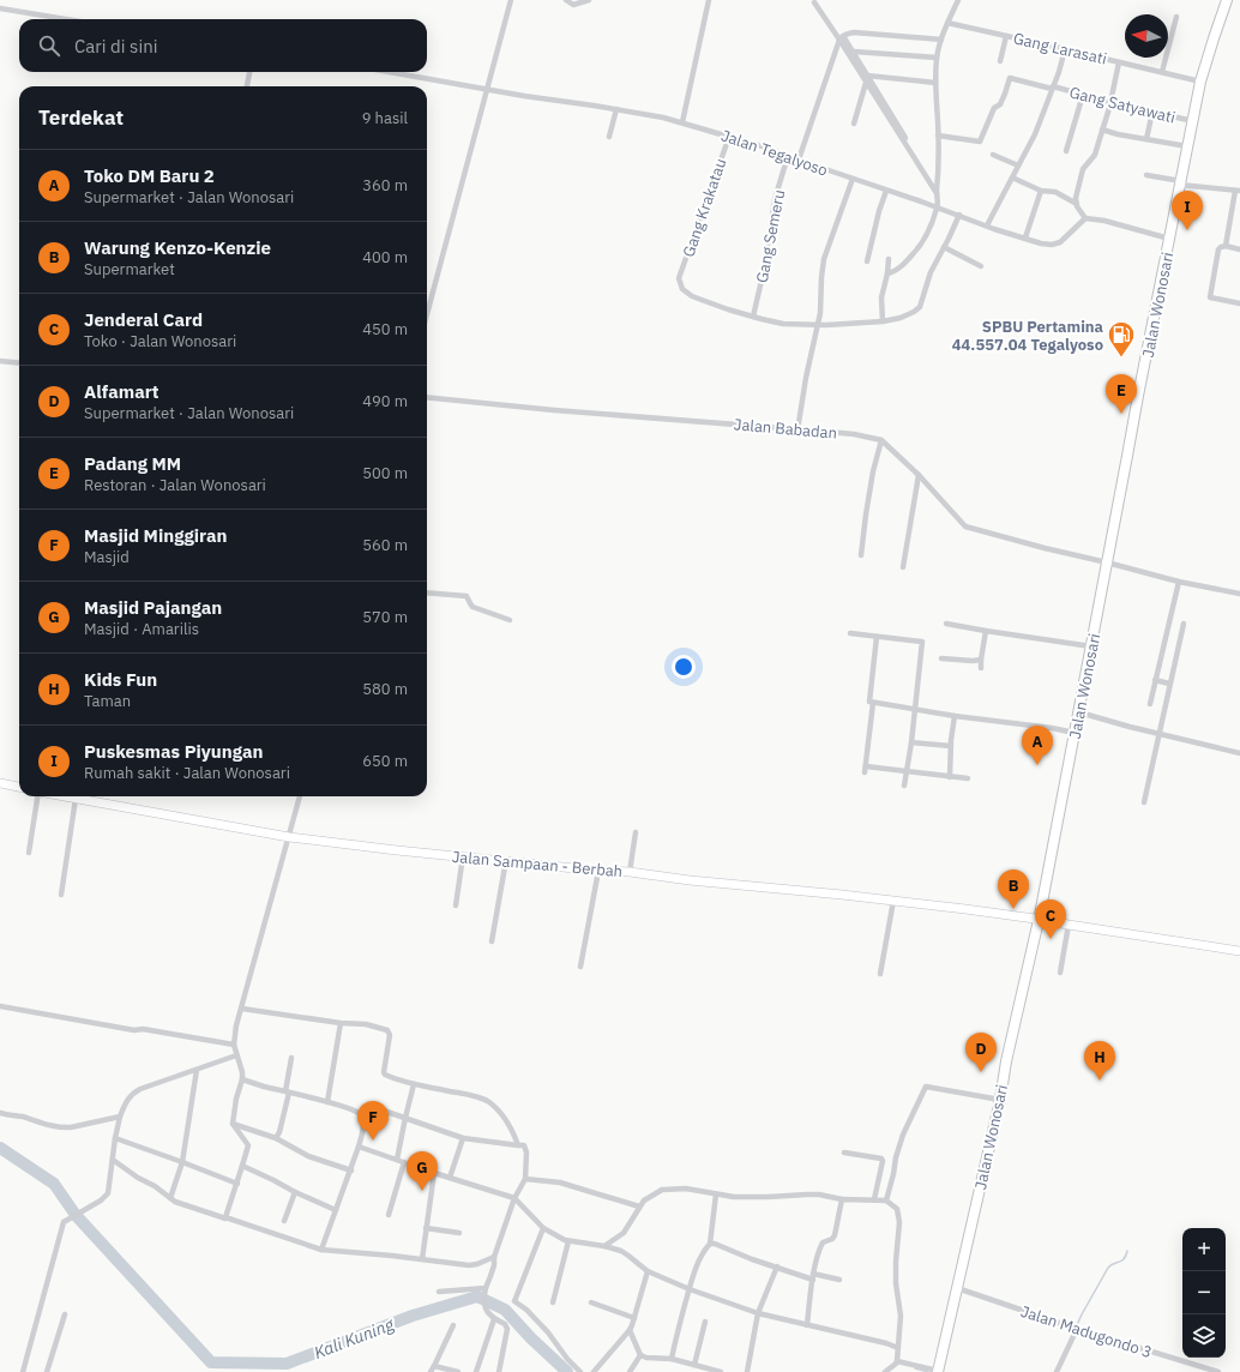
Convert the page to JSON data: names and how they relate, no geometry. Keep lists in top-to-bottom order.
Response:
{
  "streets": {
    "highway": ["Jalan Wonosari"],
    "main road": ["Jalan Sampaan - Berbah"],
    "street": [
      "Gang Larasati",
      "Gang Satyawati",
      "Jalan Tegalyoso",
      "Gang Krakatau",
      "Gang Semeru",
      "Jalan Babadan",
      "Jalan Madugondo 3"
    ]
  },
  "crossings": [
    ["Gang Larasati", "Jalan Wonosari"],
    ["Gang Satyawati", "Jalan Wonosari"],
    ["Jalan Tegalyoso", "Gang Krakatau"],
    ["Jalan Tegalyoso", "Gang Semeru"],
    ["Gang Krakatau", "Gang Semeru"],
    ["Jalan Wonosari", "Jalan Sampaan - Berbah"],
    ["Jalan Wonosari", "Jalan Madugondo 3"]
  ],
  "water": ["Kali Kuning"],
  "places": {
    "fuel station": ["SPBU Pertamina 44.557.04 Tegalyoso"]
  },
  "north": "left",
  "page": {
    "search": "Cari di sini",
    "heading": ["Terdekat", "9 hasil"],
    "list": [
      {
        "mark": "A",
        "name": "Toko DM Baru 2",
        "note": "Supermarket · Jalan Wonosari",
        "value": "360 m"
      },
      {
        "mark": "B",
        "name": "Warung Kenzo-Kenzie",
        "note": "Supermarket",
        "value": "400 m"
      },
      {
        "mark": "C",
        "name": "Jenderal Card",
        "note": "Toko · Jalan Wonosari",
        "value": "450 m"
      },
      {
        "mark": "D",
        "name": "Alfamart",
        "note": "Supermarket · Jalan Wonosari",
        "value": "490 m"
      },
      {
        "mark": "E",
        "name": "Padang MM",
        "note": "Restoran · Jalan Wonosari",
        "value": "500 m"
      },
      {
        "mark": "F",
        "name": "Masjid Minggiran",
        "note": "Masjid",
        "value": "560 m"
      },
      {
        "mark": "G",
        "name": "Masjid Pajangan",
        "note": "Masjid · Amarilis",
        "value": "570 m"
      },
      {
        "mark": "H",
        "name": "Kids Fun",
        "note": "Taman",
        "value": "580 m"
      },
      {
        "mark": "I",
        "name": "Puskesmas Piyungan",
        "note": "Rumah sakit · Jalan Wonosari",
        "value": "650 m"
      }
    ],
    "pins": [
      "I",
      "E",
      "A",
      "B",
      "C",
      "D",
      "H",
      "F",
      "G"
    ],
    "map_buttons": ["+", "−"]
  }
}
